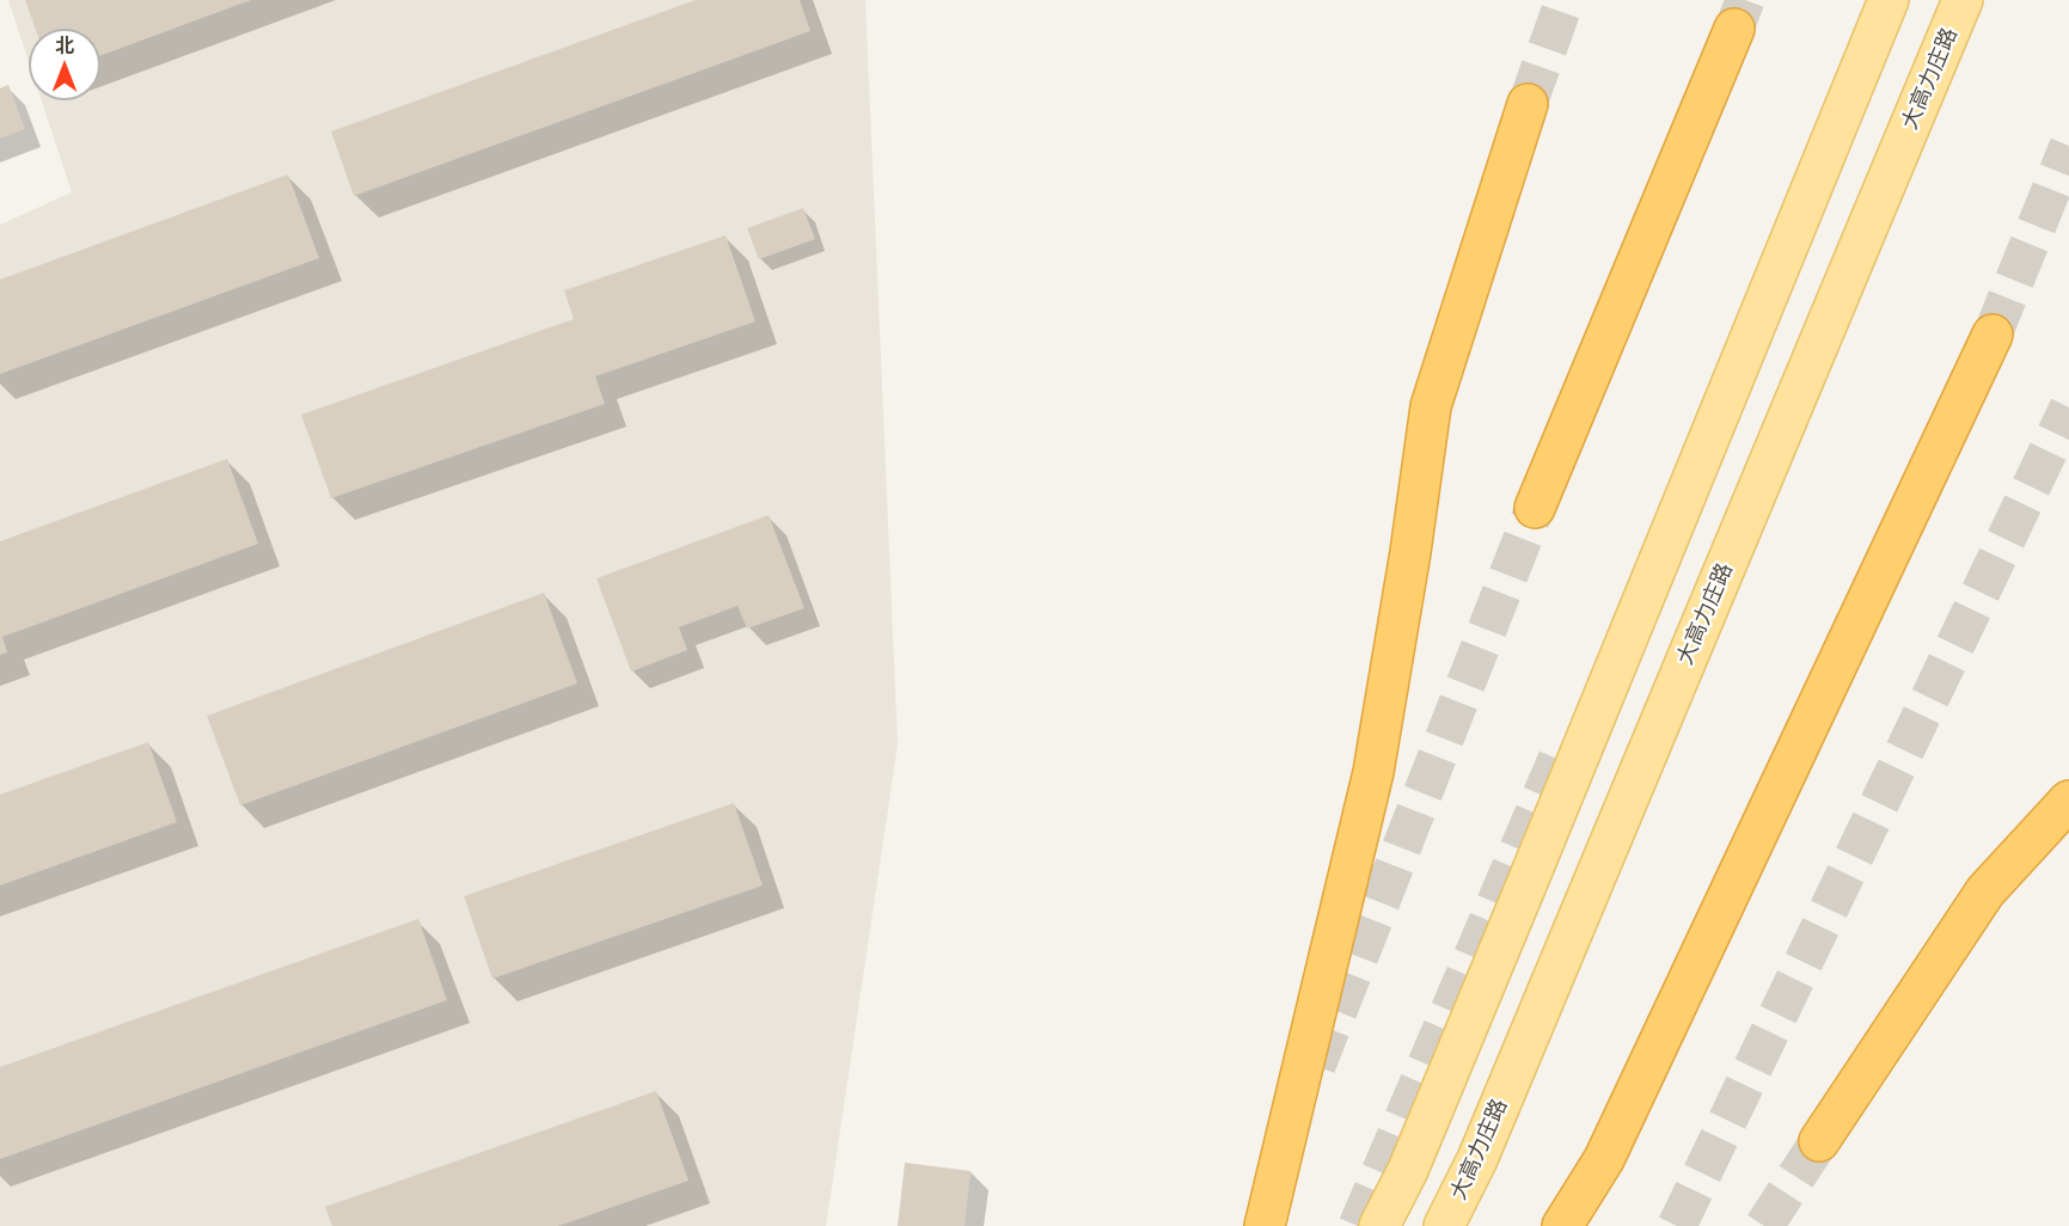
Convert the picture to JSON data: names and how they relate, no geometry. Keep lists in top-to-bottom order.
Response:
{
  "streets": {
    "main road": ["大高力庄路"]
  },
  "north": "top"
}
